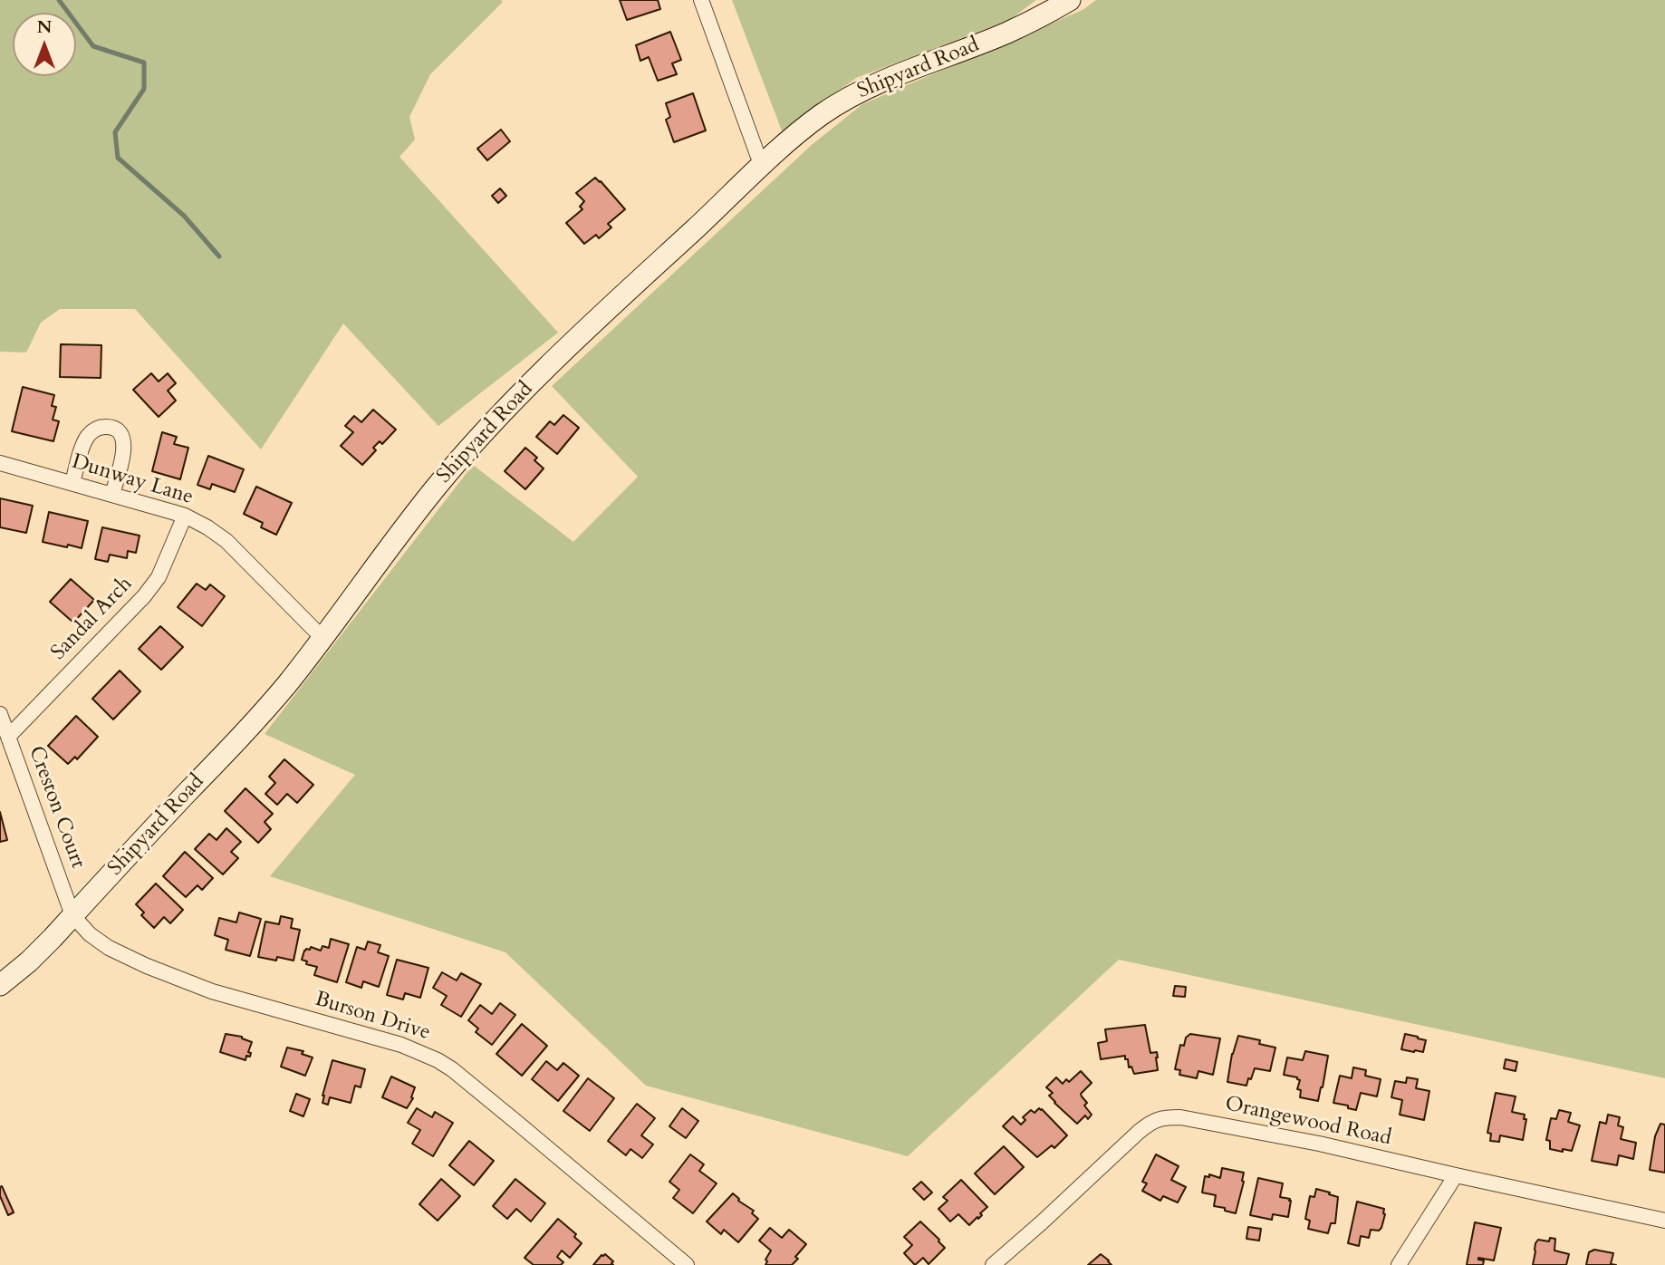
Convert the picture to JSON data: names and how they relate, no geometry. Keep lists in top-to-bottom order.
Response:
{
  "streets": {
    "street": [
      "Shipyard Road",
      "Dunway Lane",
      "Sandal Arch",
      "Creston Court",
      "Burson Drive",
      "Orangewood Road"
    ]
  },
  "crossings": [
    ["Shipyard Road", "Dunway Lane"],
    ["Shipyard Road", "Creston Court"],
    ["Shipyard Road", "Burson Drive"],
    ["Dunway Lane", "Sandal Arch"],
    ["Sandal Arch", "Creston Court"],
    ["Creston Court", "Burson Drive"]
  ],
  "north": "top"
}
